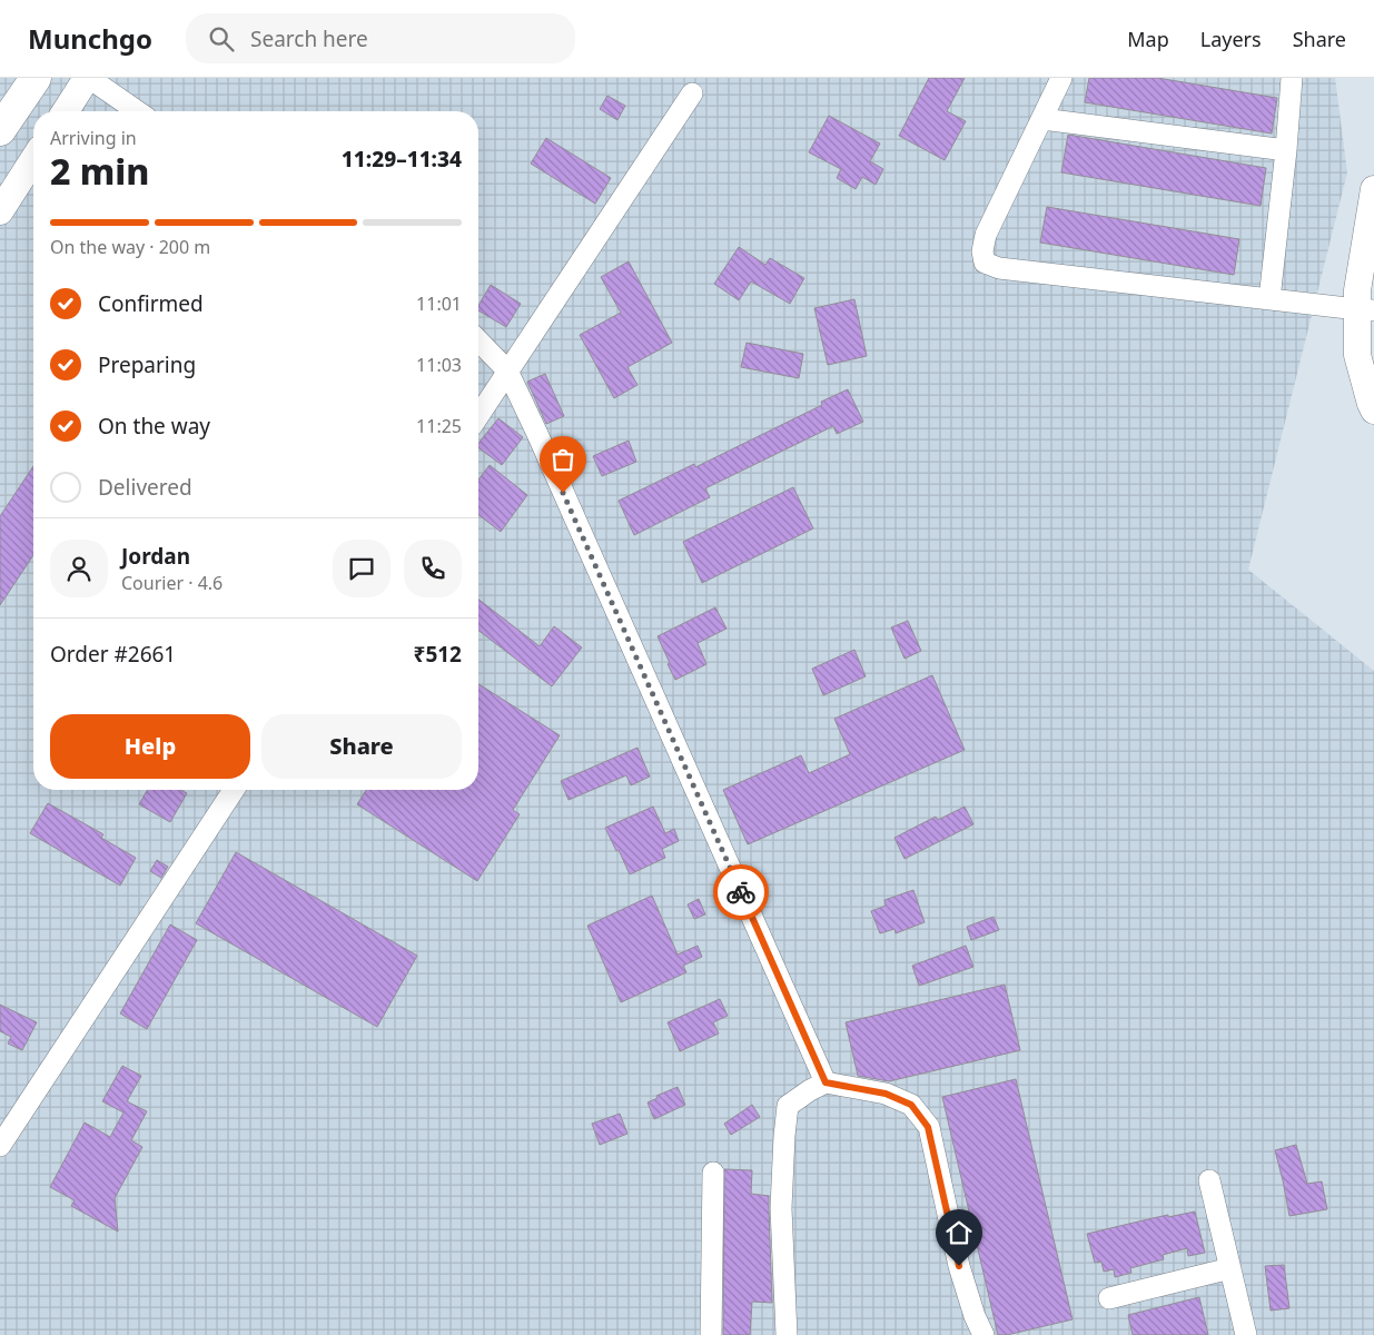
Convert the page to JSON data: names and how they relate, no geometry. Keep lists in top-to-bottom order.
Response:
{
  "page": {
    "header": "Munchgo",
    "search": "Search here",
    "nav": ["Map", "Layers", "Share"],
    "heading": ["2 min", "Arriving in", "11:29–11:34"],
    "panel": [
      "Jordan",
      "Courier · 4.6",
      "Order #2661",
      "₹512"
    ],
    "bar": "On the way · 200 m",
    "list": [
      ["Confirmed", "11:01"],
      ["Preparing", "11:03"],
      ["On the way", "11:25"],
      "Delivered"
    ],
    "buttons": ["Help", "Share"]
  }
}
